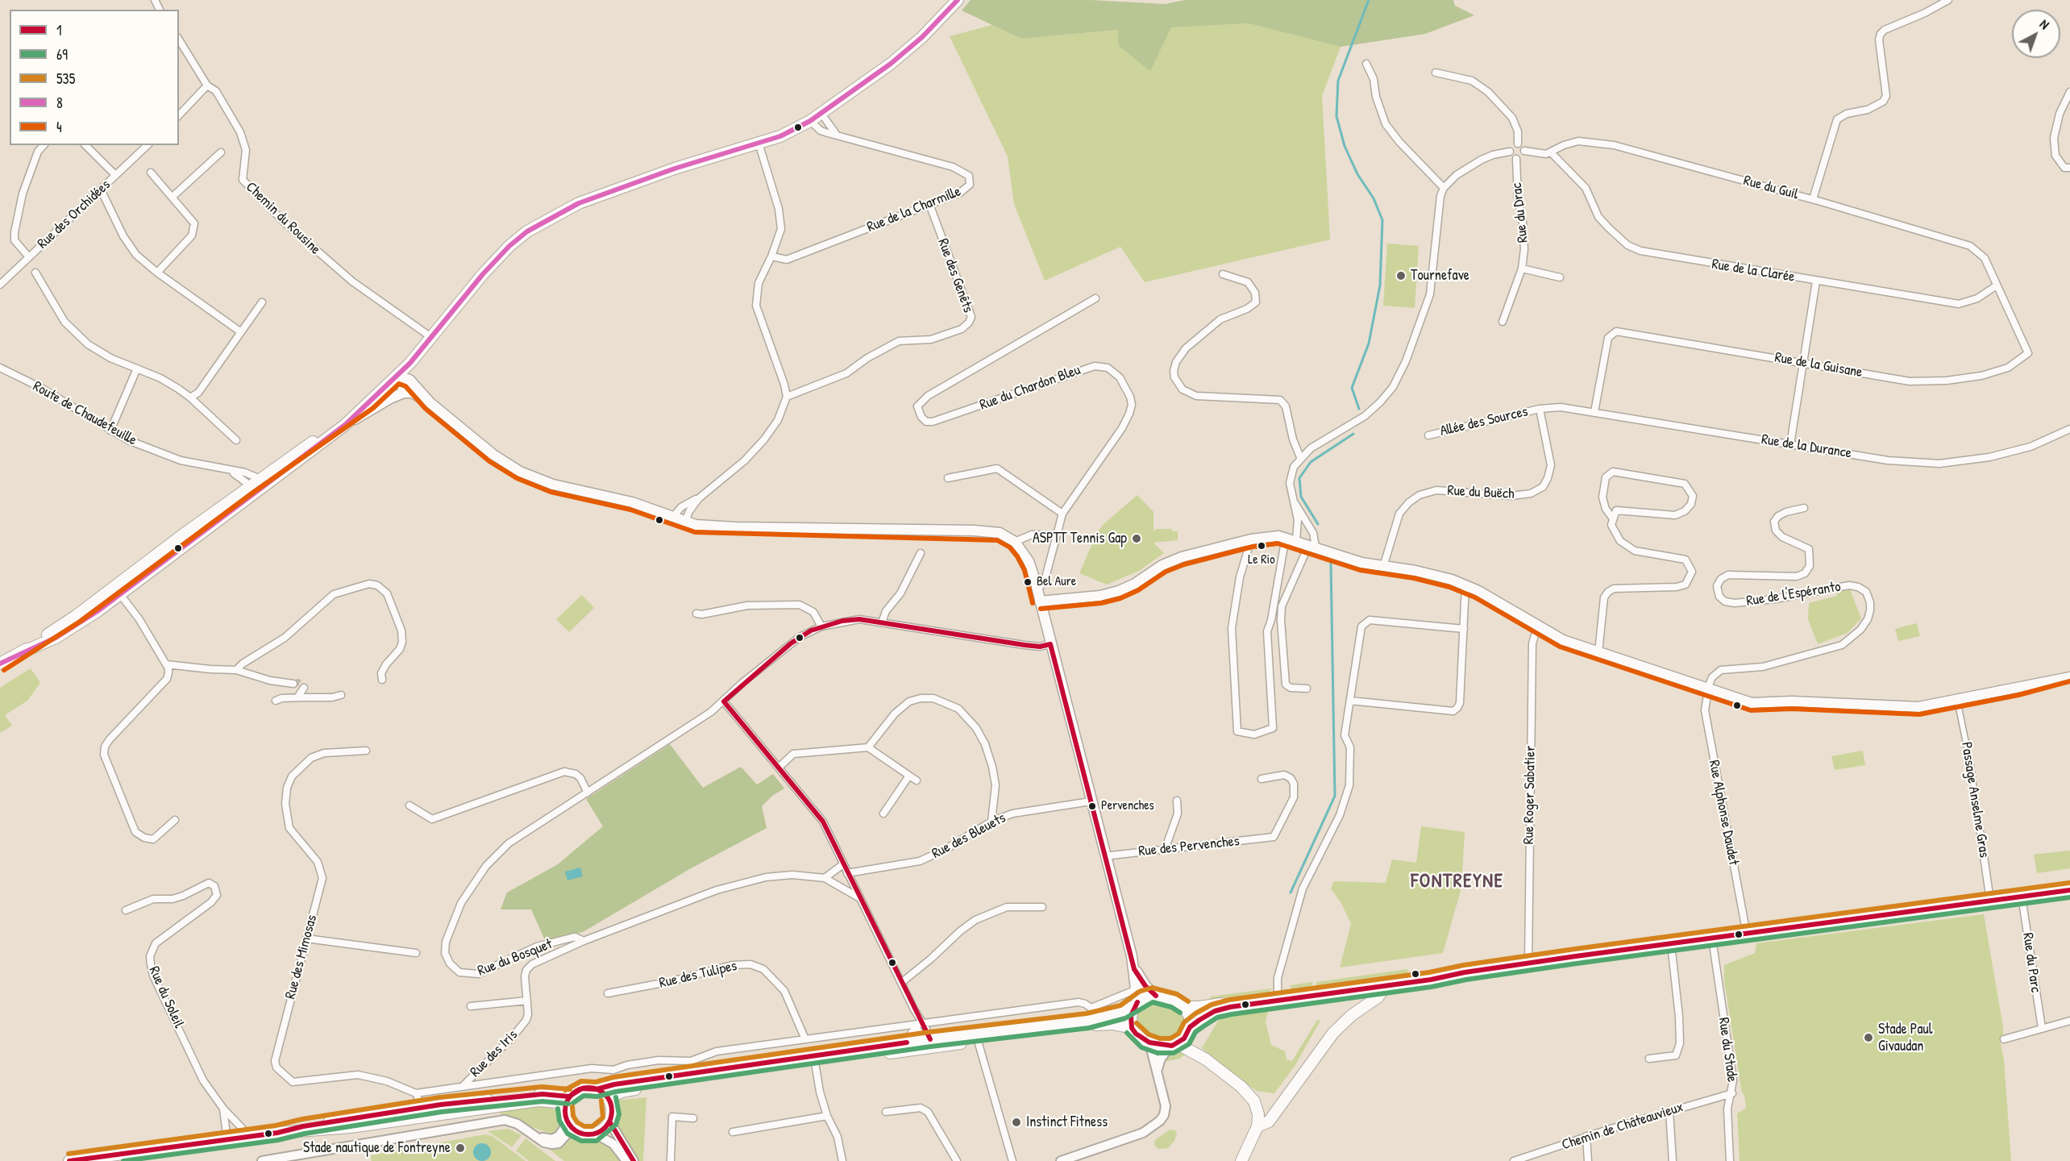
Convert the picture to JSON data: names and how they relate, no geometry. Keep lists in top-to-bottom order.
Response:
{
  "streets": {
    "street": [
      "Rue du Guil",
      "Rue de la Charmille",
      "Rue du Drac",
      "Rue des Orchidées",
      "Chemin du Rousine",
      "Rue de la Clarée",
      "Rue des Genêts",
      "Rue de la Guisane",
      "Rue du Chardon Bleu",
      "Route de Chaudefeuille",
      "Allée des Sources",
      "Rue de la Durance",
      "Rue du Buëch",
      "Rue de l'Espéranto",
      "Rue Roger Sabatier",
      "Passage Anselme Gras",
      "Rue Alphonse Daudet",
      "Rue des Bleuets",
      "Rue des Pervenches",
      "Rue des Mimosas",
      "Rue du Bosquet",
      "Rue du Parc",
      "Rue des Tulipes",
      "Rue du Soleil",
      "Rue du Stade",
      "Rue des Iris",
      "Chemin de Châteauvieux"
    ]
  },
  "crossings": [
    ["Rue du Guil", "Rue du Drac"],
    ["Rue du Guil", "Rue de la Clarée"],
    ["Rue du Guil", "Rue de la Guisane"],
    ["Rue de la Charmille", "Rue des Genêts"],
    ["Rue de la Clarée", "Rue de la Guisane"],
    ["Rue de la Guisane", "Rue de la Durance"],
    ["Allée des Sources", "Rue de la Durance"],
    ["Allée des Sources", "Rue du Buëch"],
    ["Rue de la Durance", "Rue du Buëch"],
    ["Rue de l'Espéranto", "Rue Alphonse Daudet"],
    ["Rue du Bosquet", "Rue des Iris"],
    ["Rue du Stade", "Chemin de Châteauvieux"]
  ],
  "districts": ["FONTREYNE"],
  "places": [
    "Tournefave",
    "ASPTT Tennis Gap",
    "Le Rio",
    "Bel Aure",
    "Pervenches",
    "Stade Paul Givaudan",
    "Instinct Fitness",
    "Stade nautique de Fontreyne"
  ],
  "lines": [
    "transit line 8",
    "transit line 4",
    "transit line 1",
    "transit line 535",
    "transit line 69"
  ],
  "legend": [
    "1",
    "69",
    "535",
    "8",
    "4"
  ],
  "north": "top right"
}
